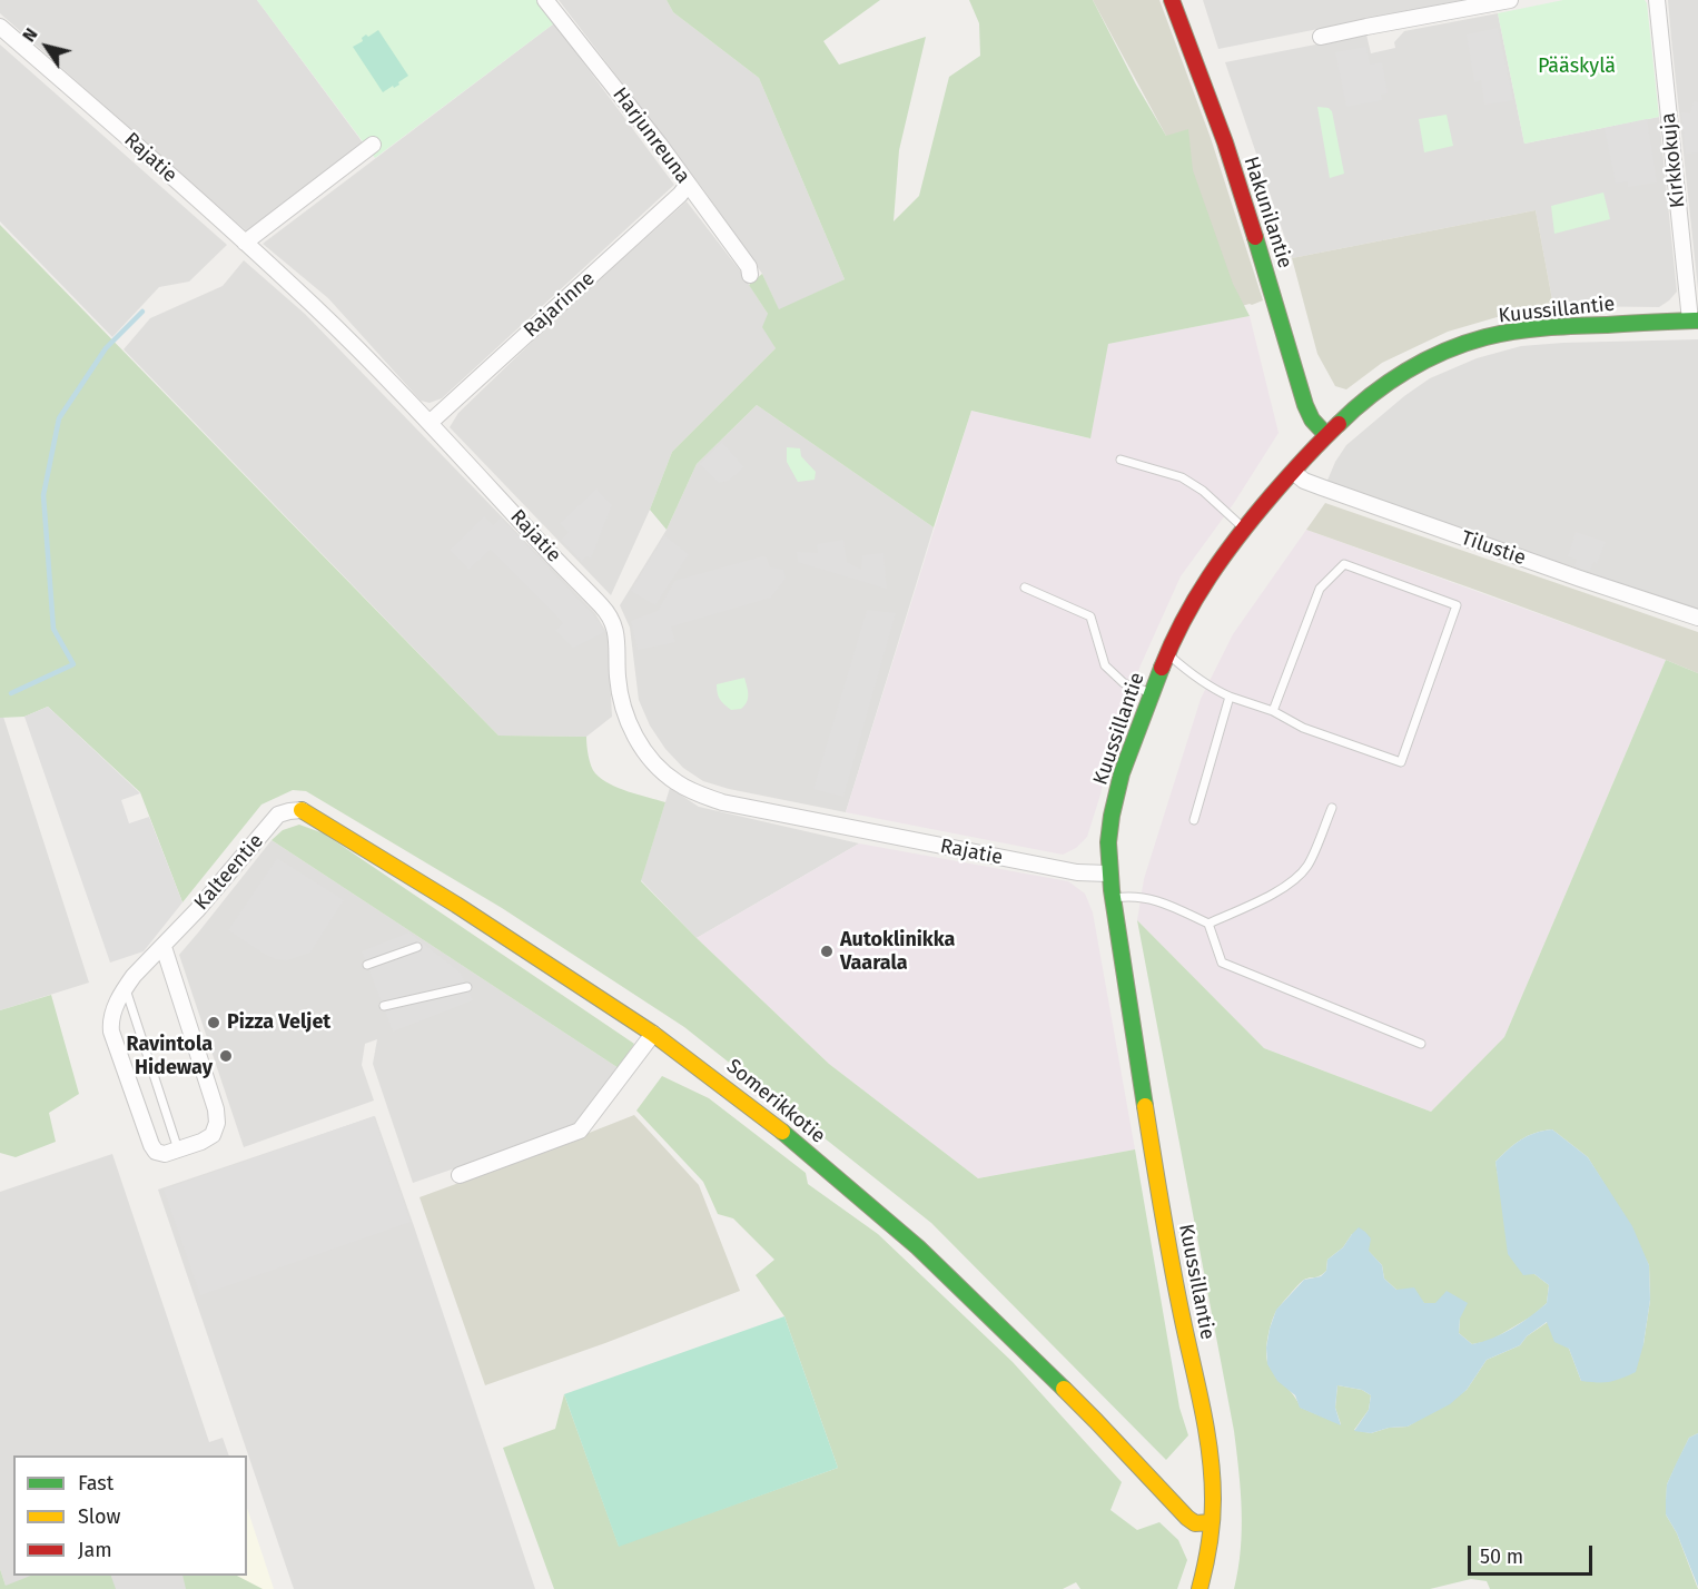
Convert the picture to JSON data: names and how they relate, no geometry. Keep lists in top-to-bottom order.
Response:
{
  "streets": {
    "main road": ["Hakunilantie", "Kuussillantie", "Somerikkotie"],
    "street": [
      "Harjunreuna",
      "Rajatie",
      "Kirkkokuja",
      "Rajarinne",
      "Tilustie",
      "Kalteentie"
    ]
  },
  "crossings": [
    ["Harjunreuna", "Rajarinne"],
    ["Rajatie", "Rajarinne"],
    ["Rajatie", "Kuussillantie"],
    ["Kirkkokuja", "Kuussillantie"],
    ["Hakunilantie", "Kuussillantie"],
    ["Kuussillantie", "Tilustie"],
    ["Kuussillantie", "Somerikkotie"],
    ["Kalteentie", "Somerikkotie"]
  ],
  "parks": ["Pääskylä"],
  "places": ["Autoklinikka Vaarala", "Pizza Veljet", "Ravintola Hideway"],
  "legend": ["Fast", "Slow", "Jam"],
  "scale_bar": "50 m",
  "north": "top left"
}
